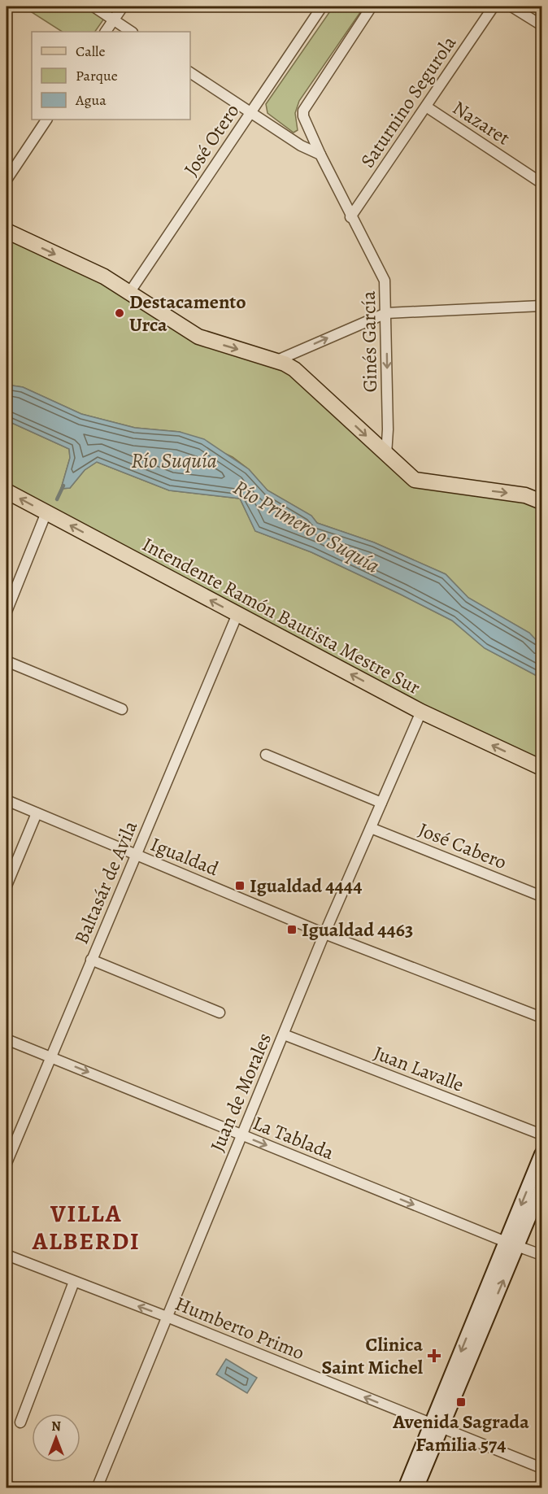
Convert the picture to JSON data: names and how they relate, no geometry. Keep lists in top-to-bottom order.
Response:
{
  "streets": {
    "main road": ["Intendente Ramón Bautista Mestre Sur"],
    "street": [
      "Saturnino Segurola",
      "Nazaret",
      "José Otero",
      "Ginés García",
      "José Cabero",
      "Igualdad",
      "Baltasár de Avila",
      "Juan Lavalle",
      "Juan de Morales",
      "La Tablada",
      "Humberto Primo"
    ]
  },
  "crossings": [
    ["Saturnino Segurola", "Nazaret"],
    ["Saturnino Segurola", "Ginés García"],
    ["Intendente Ramón Bautista Mestre Sur", "Baltasár de Avila"],
    ["Intendente Ramón Bautista Mestre Sur", "Juan de Morales"],
    ["José Cabero", "Juan de Morales"],
    ["Igualdad", "Baltasár de Avila"],
    ["Igualdad", "Juan de Morales"],
    ["Baltasár de Avila", "La Tablada"],
    ["Juan Lavalle", "Juan de Morales"],
    ["Juan de Morales", "La Tablada"],
    ["Juan de Morales", "Humberto Primo"]
  ],
  "one_way": ["Intendente Ramón Bautista Mestre Sur", "La Tablada", "Humberto Primo"],
  "districts": ["VILLA ALBERDI"],
  "water": ["Río Suquía", "Río Primero o Suquía"],
  "places": {
    "other": ["Destacamento Urca"],
    "transit": ["Igualdad 4444", "Igualdad 4463", "Avenida Sagrada Familia 574"],
    "health": ["Clinica Saint Michel"]
  },
  "legend": ["Calle", "Parque", "Agua"],
  "north": "top"
}
